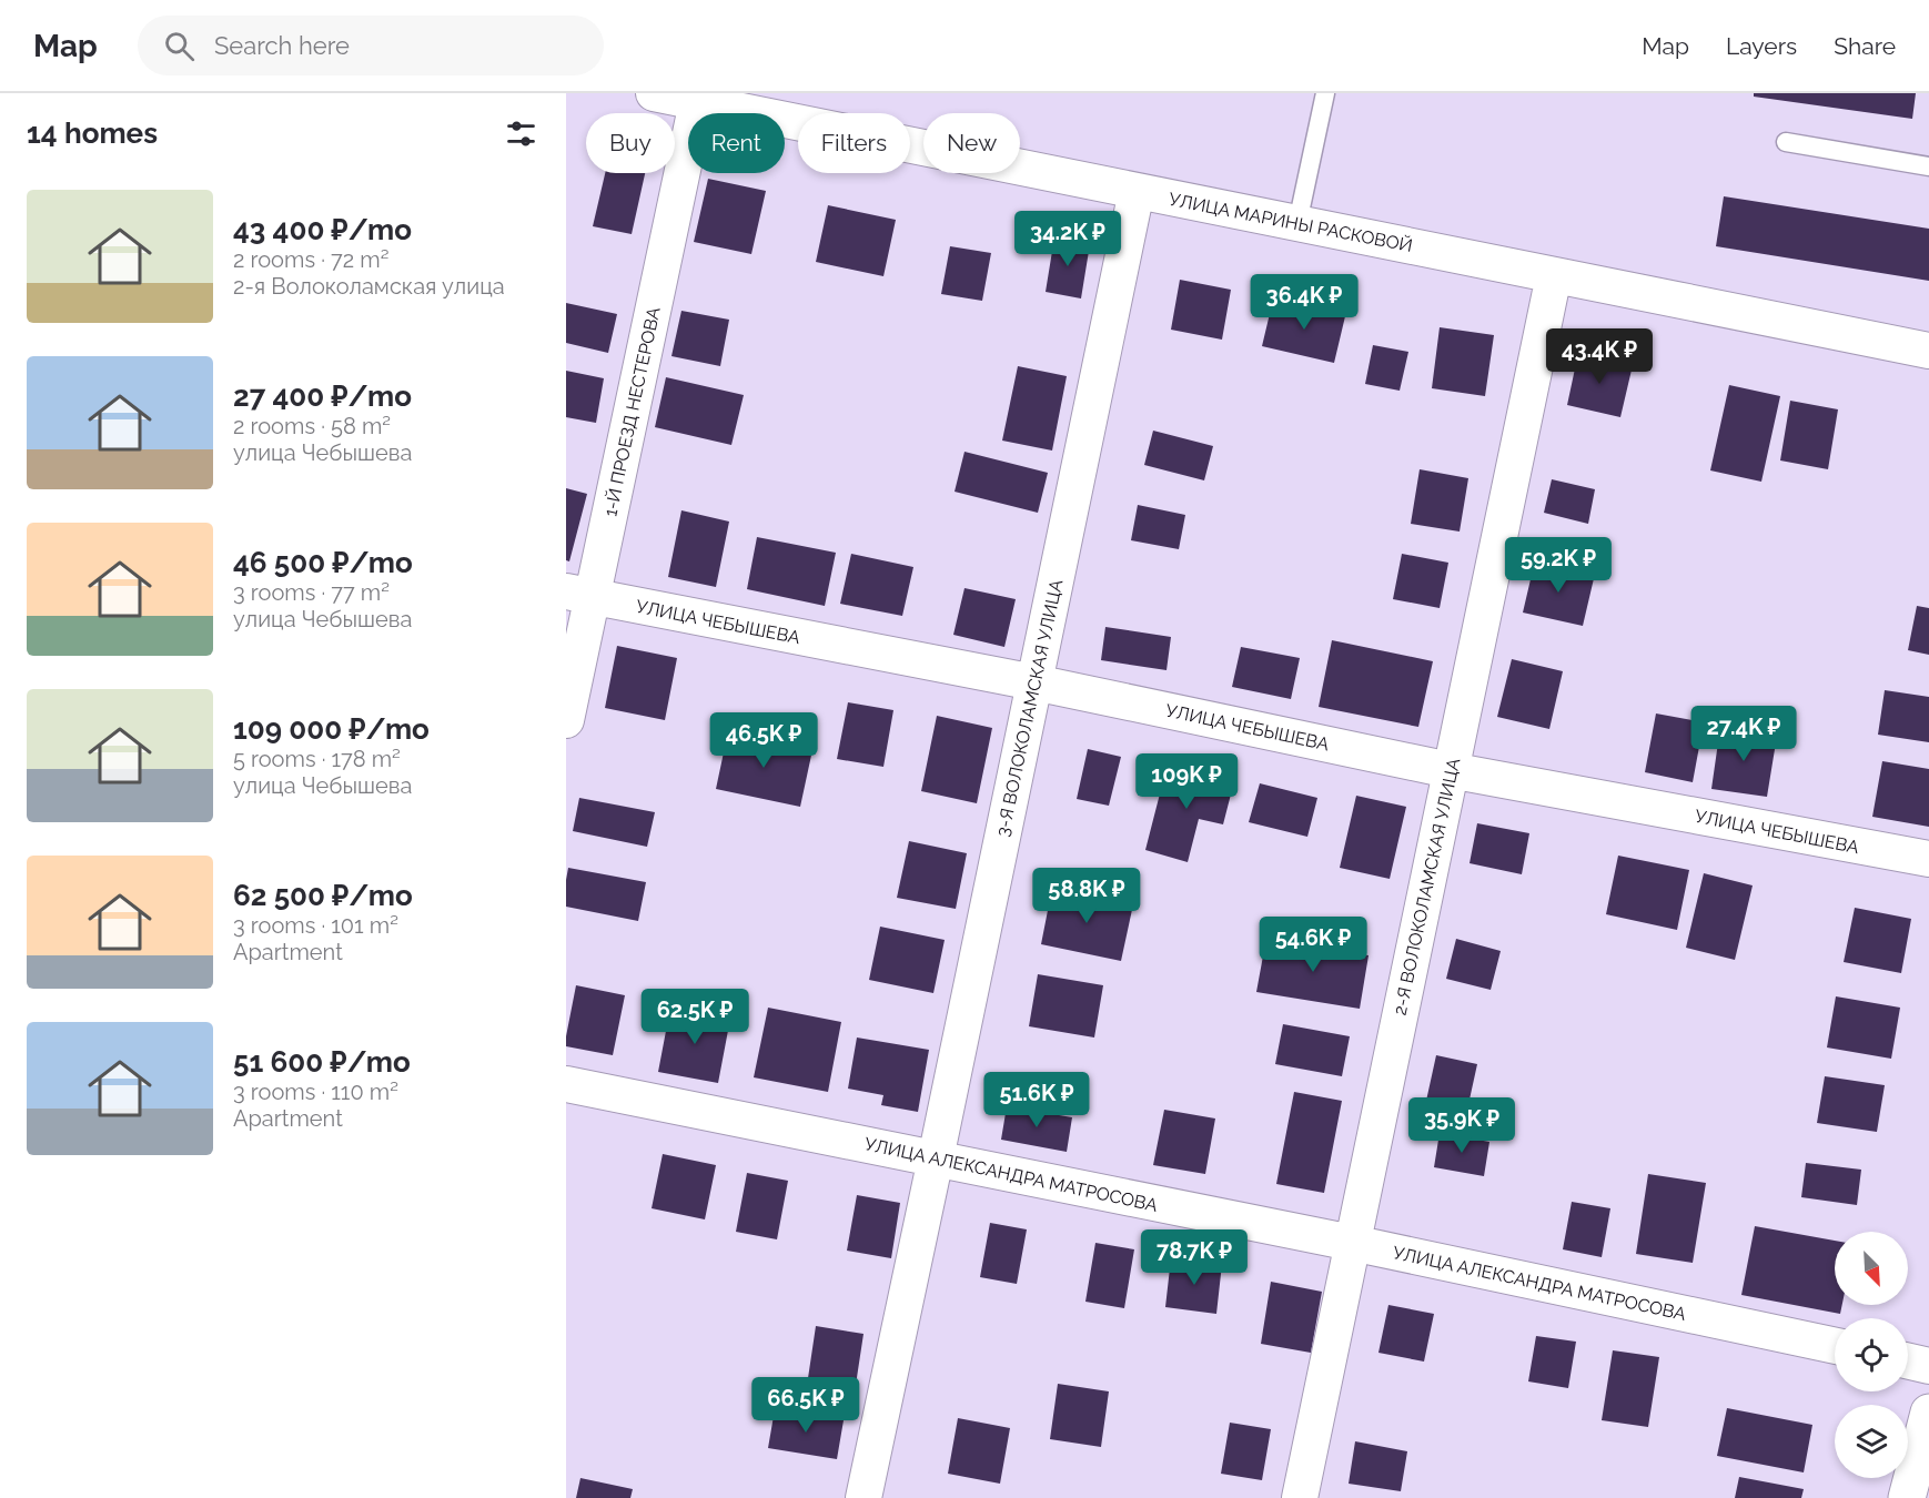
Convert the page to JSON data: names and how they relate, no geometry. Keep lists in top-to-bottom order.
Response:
{
  "streets": {
    "street": [
      "УЛИЦА МАРИНЫ РАСКОВОЙ",
      "1-Й ПРОЕЗД НЕСТЕРОВА",
      "УЛИЦА ЧЕБЫШЕВА",
      "3-Я ВОЛОКОЛАМСКАЯ УЛИЦА",
      "2-Я ВОЛОКОЛАМСКАЯ УЛИЦА",
      "УЛИЦА АЛЕКСАНДРА МАТРОСОВА"
    ]
  },
  "crossings": [
    ["УЛИЦА МАРИНЫ РАСКОВОЙ", "1-Й ПРОЕЗД НЕСТЕРОВА"],
    ["УЛИЦА МАРИНЫ РАСКОВОЙ", "3-Я ВОЛОКОЛАМСКАЯ УЛИЦА"],
    ["УЛИЦА МАРИНЫ РАСКОВОЙ", "2-Я ВОЛОКОЛАМСКАЯ УЛИЦА"],
    ["1-Й ПРОЕЗД НЕСТЕРОВА", "УЛИЦА ЧЕБЫШЕВА"],
    ["УЛИЦА ЧЕБЫШЕВА", "3-Я ВОЛОКОЛАМСКАЯ УЛИЦА"],
    ["УЛИЦА ЧЕБЫШЕВА", "2-Я ВОЛОКОЛАМСКАЯ УЛИЦА"],
    ["3-Я ВОЛОКОЛАМСКАЯ УЛИЦА", "УЛИЦА АЛЕКСАНДРА МАТРОСОВА"],
    ["2-Я ВОЛОКОЛАМСКАЯ УЛИЦА", "УЛИЦА АЛЕКСАНДРА МАТРОСОВА"]
  ],
  "north": "bottom right",
  "page": {
    "header": "Map",
    "search": "Search here",
    "nav": ["Map", "Layers", "Share"],
    "heading": "14 homes",
    "chip": [
      "Buy",
      "Rent",
      "Filters",
      "New"
    ],
    "list": [
      {
        "name": "43 400 ₽/mo",
        "note": "2 rooms · 72 m² · 2-я Волоколамская улица"
      },
      {
        "name": "27 400 ₽/mo",
        "note": "2 rooms · 58 m² · улица Чебышева"
      },
      {
        "name": "46 500 ₽/mo",
        "note": "3 rooms · 77 m² · улица Чебышева"
      },
      {
        "name": "109 000 ₽/mo",
        "note": "5 rooms · 178 m² · улица Чебышева"
      },
      {
        "name": "62 500 ₽/mo",
        "note": "3 rooms · 101 m² · Apartment"
      },
      {
        "name": "51 600 ₽/mo",
        "note": "3 rooms · 110 m² · Apartment"
      }
    ],
    "price": [
      "34.2K ₽",
      "36.4K ₽",
      "43.4K ₽",
      "59.2K ₽",
      "27.4K ₽",
      "46.5K ₽",
      "109K ₽",
      "58.8K ₽",
      "54.6K ₽",
      "62.5K ₽",
      "51.6K ₽",
      "35.9K ₽",
      "78.7K ₽",
      "66.5K ₽"
    ]
  }
}
